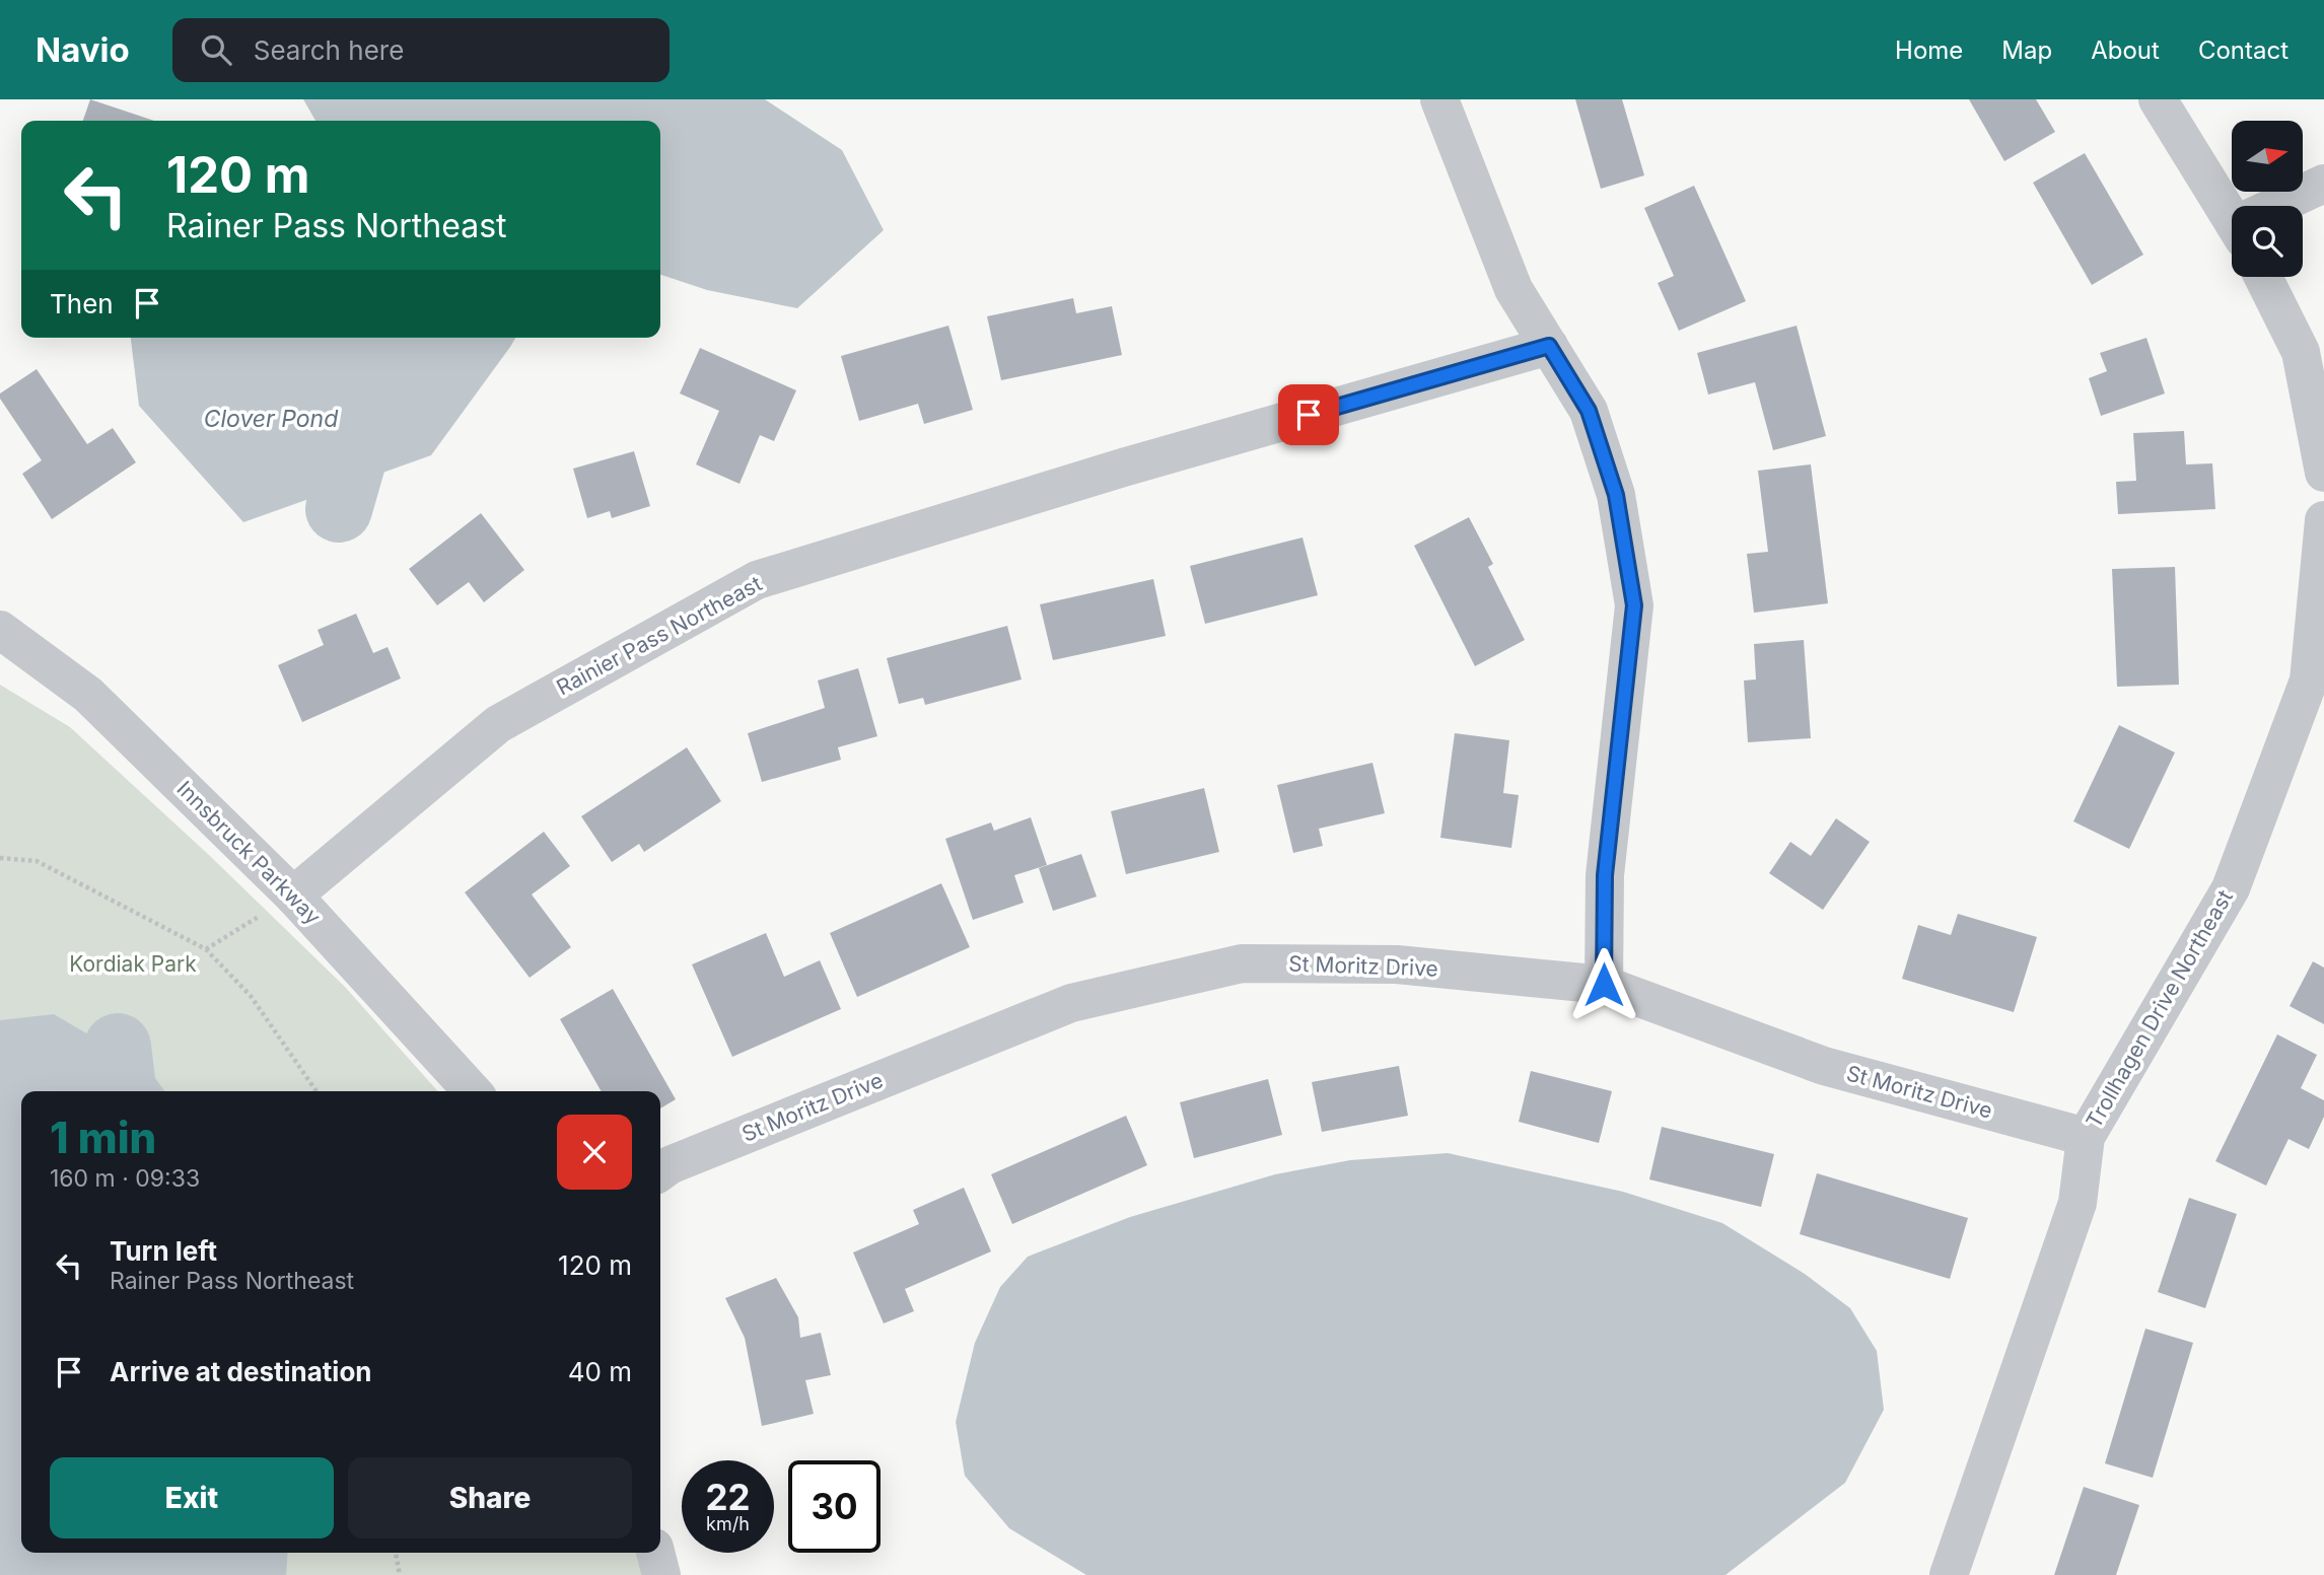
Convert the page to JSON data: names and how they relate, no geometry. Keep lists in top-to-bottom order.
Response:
{
  "streets": {
    "street": [
      "Rainier Pass Northeast",
      "Innsbruck Parkway",
      "St Moritz Drive",
      "Trollhagen Drive Northeast"
    ]
  },
  "crossings": [
    ["Rainier Pass Northeast", "Innsbruck Parkway"],
    ["St Moritz Drive", "Trollhagen Drive Northeast"]
  ],
  "water": ["Clover Pond"],
  "parks": ["Kordiak Park"],
  "north": "right",
  "page": {
    "header": "Navio",
    "search": "Search here",
    "nav": [
      "Home",
      "Map",
      "About",
      "Contact"
    ],
    "turn": ["120 m", "Rainer Pass Northeast"],
    "then": "Then",
    "heading": ["1 min", "160 m · 09:33"],
    "list": [
      {
        "name": "Turn left",
        "note": "Rainer Pass Northeast",
        "value": "120 m"
      },
      {
        "name": "Arrive at destination",
        "value": "40 m"
      }
    ],
    "buttons": ["Exit", "Share"],
    "speed": "22 km/h",
    "limit": "30"
  }
}
